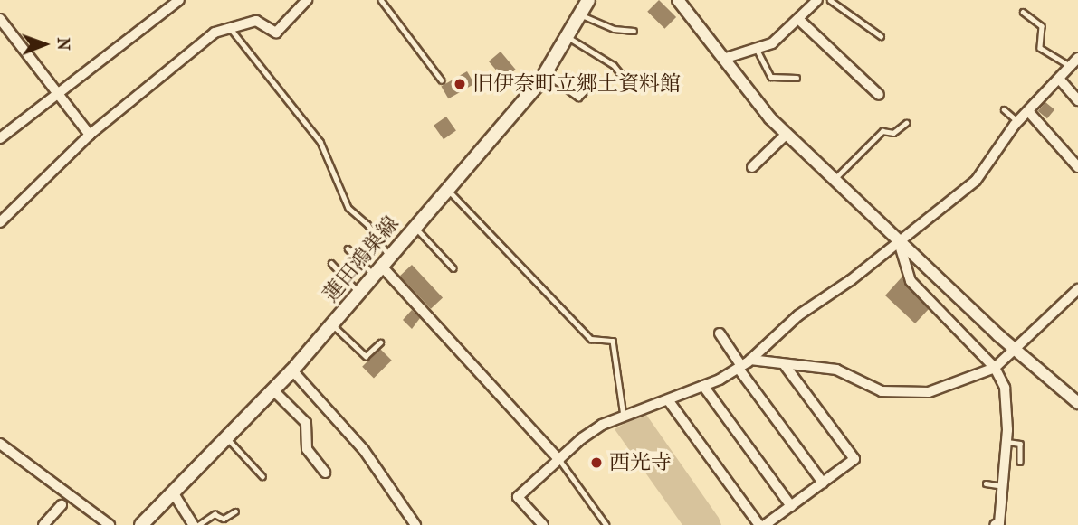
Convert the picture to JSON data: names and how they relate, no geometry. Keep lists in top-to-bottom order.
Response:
{
  "streets": {
    "main road": ["蓮田鴻巣線"]
  },
  "places": ["旧伊奈町立郷土資料館", "西光寺"],
  "north": "right"
}
